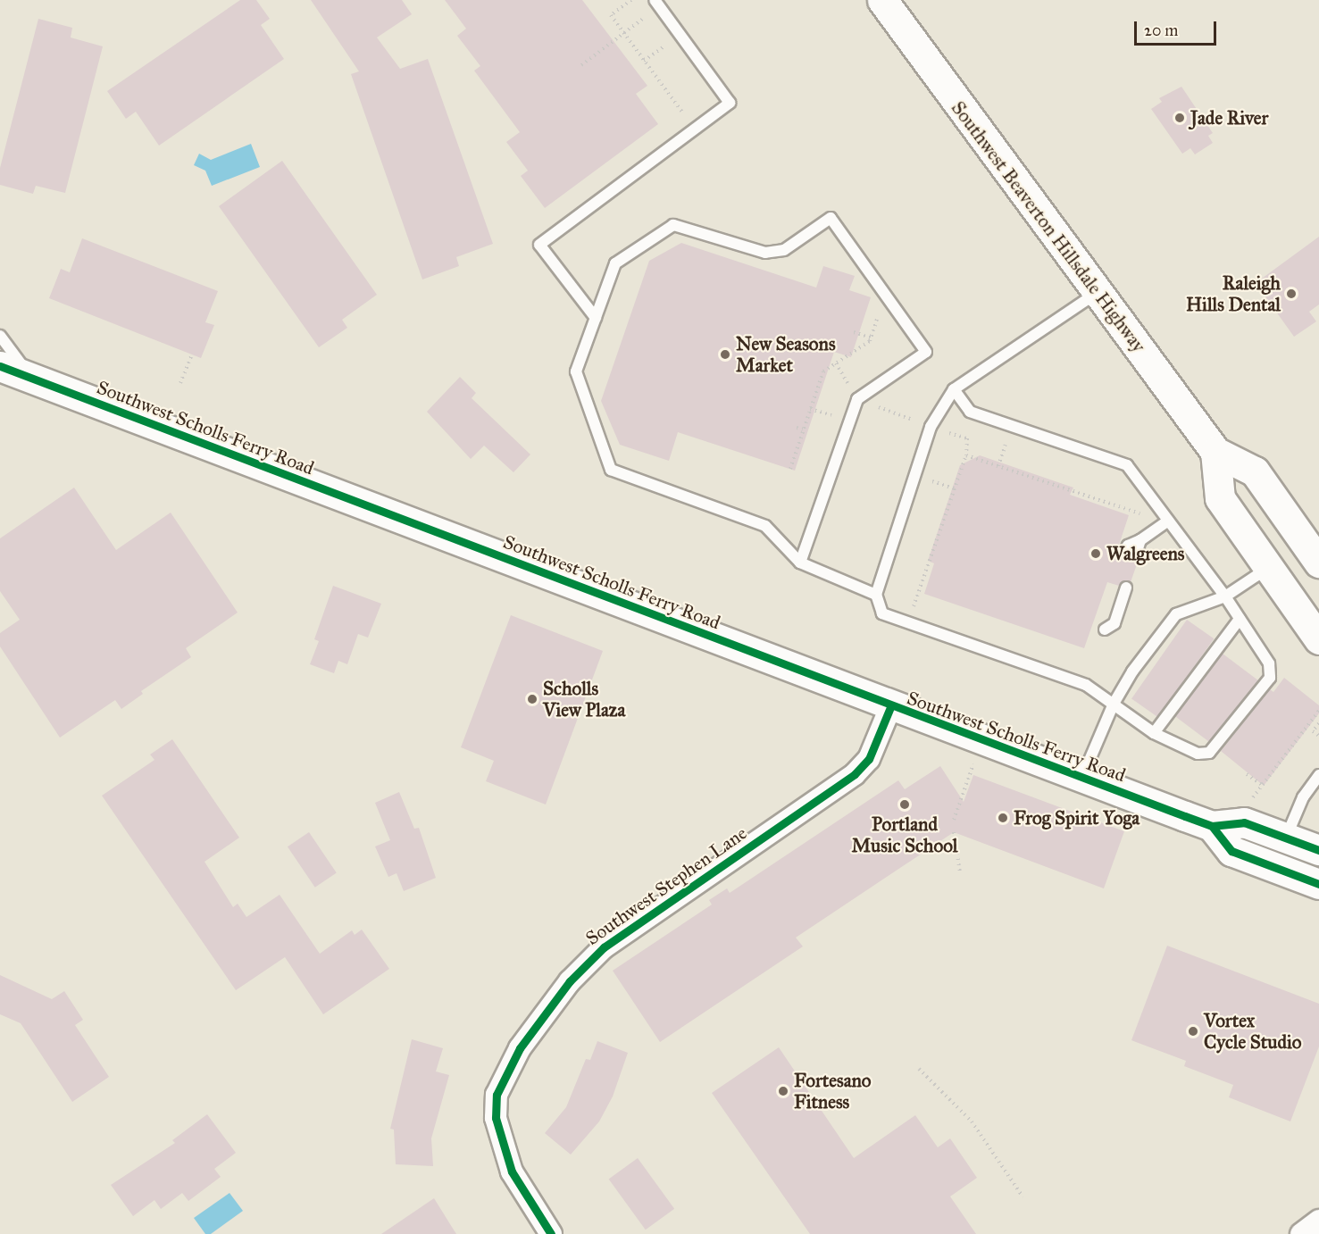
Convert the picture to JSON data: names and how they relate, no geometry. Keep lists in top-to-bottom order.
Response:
{
  "streets": {
    "main road": ["Southwest Beaverton Hillsdale Highway", "Southwest Scholls Ferry Road"],
    "street": ["Southwest Stephen Lane"]
  },
  "crossings": [
    ["Southwest Scholls Ferry Road", "Southwest Stephen Lane"]
  ],
  "places": [
    "Jade River",
    "Raleigh Hills Dental",
    "New Seasons Market",
    "Walgreens",
    "Scholls View Plaza",
    "Portland Music School",
    "Frog Spirit Yoga",
    "Vortex Cycle Studio",
    "Fortesano Fitness"
  ],
  "scale_bar": "20 m"
}
